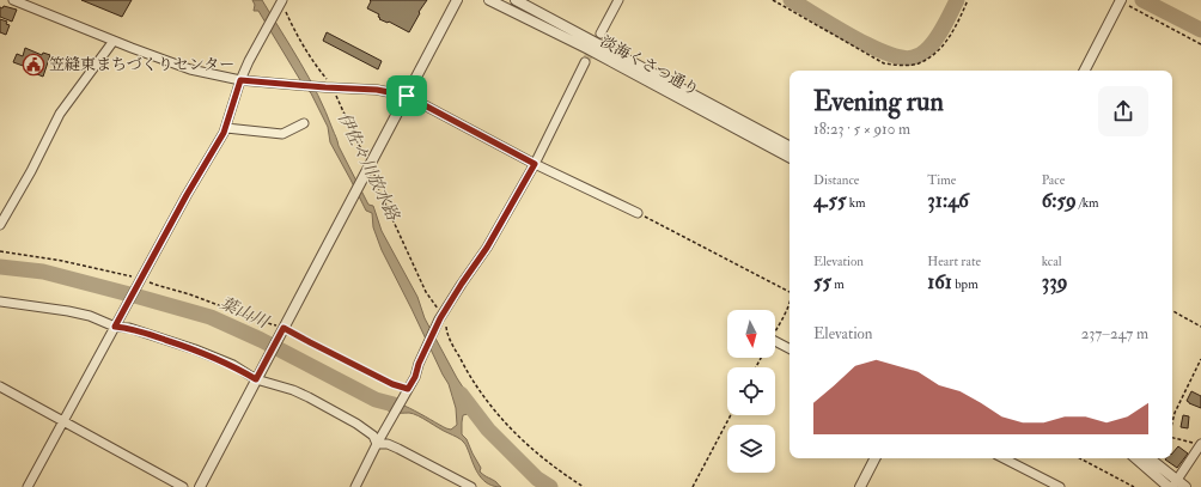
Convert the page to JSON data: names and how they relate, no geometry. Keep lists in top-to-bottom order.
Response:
{
  "streets": {
    "street": ["淡海くさつ通り"]
  },
  "water": ["伊佐々川放水路", "葉山川"],
  "places": {
    "public building": ["笠縫東まちづくりセンター"]
  },
  "north": "bottom",
  "page": {
    "heading": ["Evening run", "18:23 · 5 × 910 m"],
    "stats": [
      ["Distance", "4.55 km"],
      ["Time", "31:46"],
      ["Pace", "6:59 /km"],
      ["Elevation", "55 m"],
      ["Heart rate", "161 bpm"],
      ["kcal", "339"]
    ],
    "chart": ["Elevation", "237–247 m"]
  }
}
